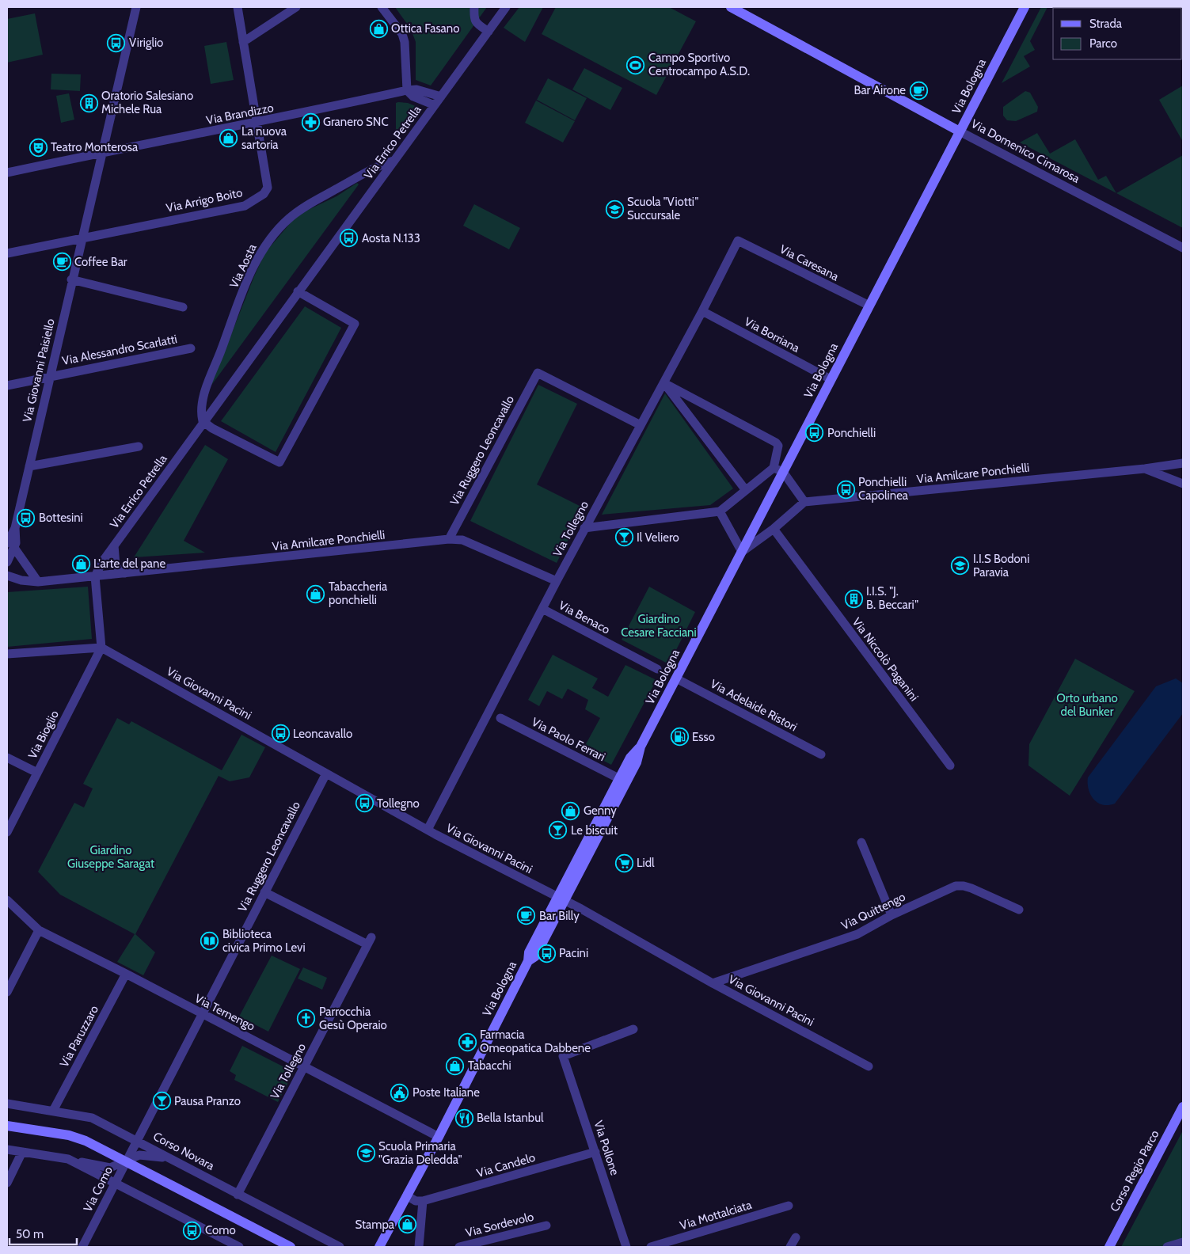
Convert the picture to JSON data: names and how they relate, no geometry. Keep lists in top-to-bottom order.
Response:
{
  "streets": {
    "main road": ["Via Bologna", "Via Domenico Cimarosa", "Corso Regio Parco"],
    "street": [
      "Via Brandizzo",
      "Via Errico Petrella",
      "Via Arrigo Boito",
      "Via Caresana",
      "Via Aosta",
      "Via Borriana",
      "Via Alessandro Scarlatti",
      "Via Giovanni Paisiello",
      "Via Ruggero Leoncavallo",
      "Via Amilcare Ponchielli",
      "Via Tollegno",
      "Via Benaco",
      "Via Niccolò Paganini",
      "Via Giovanni Pacini",
      "Via Adelaide Ristori",
      "Via Bioglio",
      "Via Paolo Ferrari",
      "Via Quittengo",
      "Via Ternengo",
      "Via Paruzzaro",
      "Via Pollone",
      "Corso Novara",
      "Via Candelo",
      "Via Como",
      "Via Mottalciata",
      "Via Sordevolo"
    ]
  },
  "crossings": [
    ["Via Bologna", "Via Domenico Cimarosa"],
    ["Via Bologna", "Via Caresana"],
    ["Via Bologna", "Via Borriana"],
    ["Via Bologna", "Via Giovanni Pacini"],
    ["Via Bologna", "Via Adelaide Ristori"],
    ["Via Bologna", "Via Paolo Ferrari"],
    ["Via Bologna", "Via Ternengo"],
    ["Via Brandizzo", "Via Errico Petrella"],
    ["Via Brandizzo", "Via Arrigo Boito"],
    ["Via Brandizzo", "Via Giovanni Paisiello"],
    ["Via Errico Petrella", "Via Aosta"],
    ["Via Errico Petrella", "Via Amilcare Ponchielli"],
    ["Via Arrigo Boito", "Via Giovanni Paisiello"],
    ["Via Caresana", "Via Tollegno"],
    ["Via Borriana", "Via Tollegno"],
    ["Via Alessandro Scarlatti", "Via Giovanni Paisiello"],
    ["Via Ruggero Leoncavallo", "Via Amilcare Ponchielli"],
    ["Via Ruggero Leoncavallo", "Via Tollegno"],
    ["Via Ruggero Leoncavallo", "Via Giovanni Pacini"],
    ["Via Ruggero Leoncavallo", "Via Ternengo"],
    ["Via Ruggero Leoncavallo", "Corso Novara"],
    ["Via Ruggero Leoncavallo", "Via Como"],
    ["Via Amilcare Ponchielli", "Via Tollegno"],
    ["Via Tollegno", "Via Benaco"],
    ["Via Tollegno", "Via Giovanni Pacini"],
    ["Via Tollegno", "Via Ternengo"],
    ["Via Tollegno", "Corso Novara"],
    ["Via Giovanni Pacini", "Via Bioglio"],
    ["Via Giovanni Pacini", "Via Quittengo"],
    ["Via Ternengo", "Via Paruzzaro"],
    ["Via Paruzzaro", "Corso Novara"],
    ["Via Pollone", "Via Candelo"]
  ],
  "parks": ["Giardino Cesare Facciani", "Orto urbano del Bunker", "Giardino Giuseppe Saragat"],
  "places": {
    "shop": [
      "Ottica Fasano",
      "La nuova sartoria",
      "L'arte del pane",
      "Tabaccheria ponchielli",
      "Genny",
      "Tabacchi",
      "Stampa"
    ],
    "bus stop": [
      "Viriglio",
      "Aosta N.133",
      "Ponchielli",
      "Ponchielli Capolinea",
      "Bottesini",
      "Leoncavallo",
      "Tollegno",
      "Pacini",
      "Como"
    ],
    "sports": ["Campo Sportivo Centrocampo A.S.D."],
    "cafe": ["Bar Airone", "Coffee Bar", "Bar Billy"],
    "building": ["Oratorio Salesiano Michele Rua", "I.I.S. \"J. B. Beccari\""],
    "pharmacy": ["Granero SNC", "Farmacia Omeopatica Dabbene"],
    "theatre": ["Teatro Monterosa"],
    "school or university": ["Scuola \"Viotti\" Succursale", "I.I.S Bodoni Paravia", "Scuola Primaria \"Grazia Deledda\""],
    "bar": ["Il Veliero", "Le biscuit", "Pausa Pranzo"],
    "fuel station": ["Esso"],
    "supermarket": ["Lidl"],
    "library": ["Biblioteca civica Primo Levi"],
    "church": ["Parrocchia Gesù Operaio"],
    "public building": ["Poste Italiane"],
    "restaurant": ["Bella Istanbul"]
  },
  "legend": ["Strada", "Parco"],
  "scale_bar": "50 m"
}
